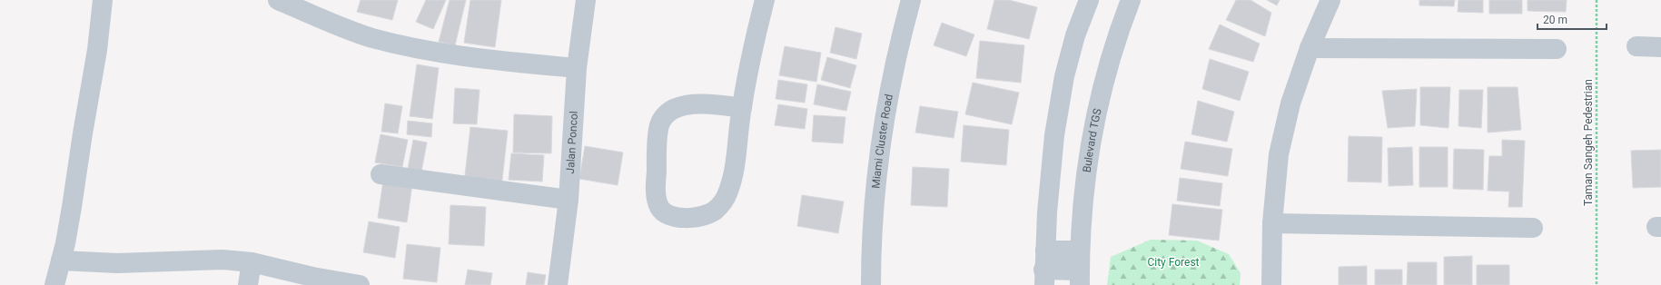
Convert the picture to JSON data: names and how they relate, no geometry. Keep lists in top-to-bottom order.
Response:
{
  "streets": {
    "street": ["Bulevard TGS", "Miami Cluster Road", "Jalan Poncol"],
    "path": ["Taman Sangeh Pedestrian"]
  },
  "parks": ["City Forest"],
  "scale_bar": "20 m"
}
